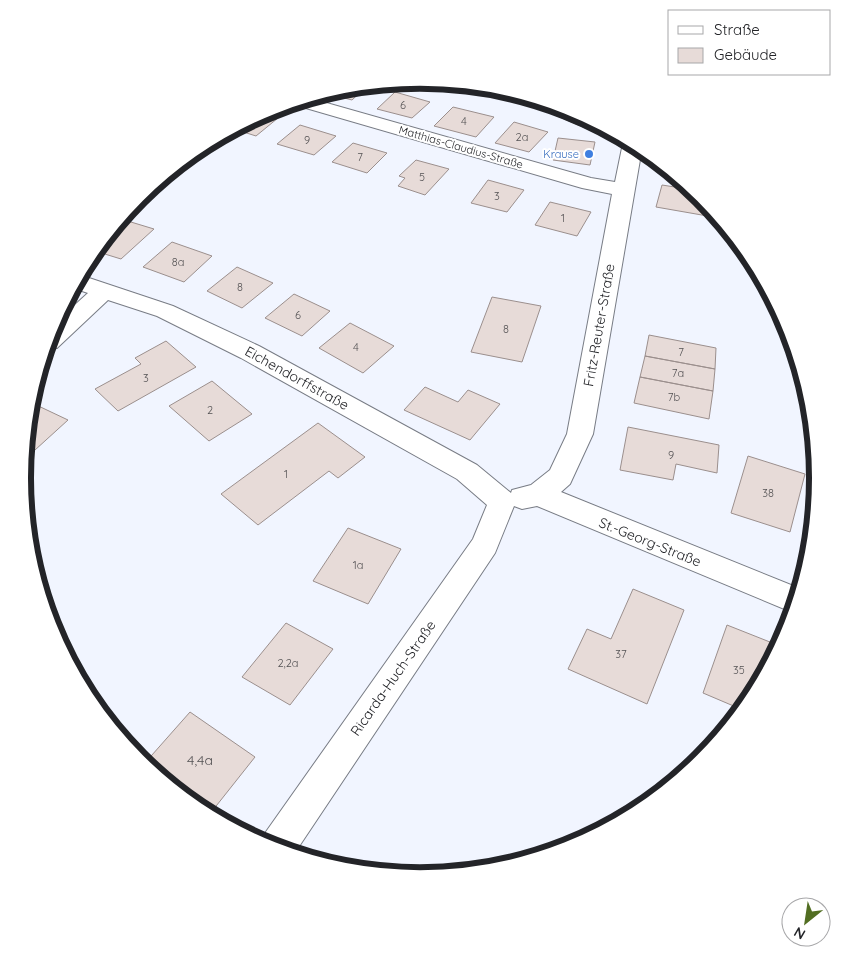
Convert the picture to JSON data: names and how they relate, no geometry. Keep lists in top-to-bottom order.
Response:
{
  "streets": {
    "street": [
      "Matthias-Claudius-Straße",
      "Fritz-Reuter-Straße",
      "Eichendorffstraße",
      "St.-Georg-Straße",
      "Ricarda-Huch-Straße"
    ]
  },
  "crossings": [
    ["Matthias-Claudius-Straße", "Fritz-Reuter-Straße"],
    ["Fritz-Reuter-Straße", "St.-Georg-Straße"],
    ["Eichendorffstraße", "Ricarda-Huch-Straße"]
  ],
  "places": ["Krause"],
  "house_numbers": [
    "6",
    "4",
    "2a",
    "9",
    "7",
    "5",
    "3",
    "1",
    "8a",
    "8",
    "6",
    "8",
    "4",
    "7",
    "7a",
    "3",
    "7b",
    "2",
    "9",
    "1",
    "38",
    "1a",
    "37",
    "2,2a",
    "35",
    "4,4a"
  ],
  "legend": ["Straße", "Gebäude"],
  "north": "bottom left"
}
